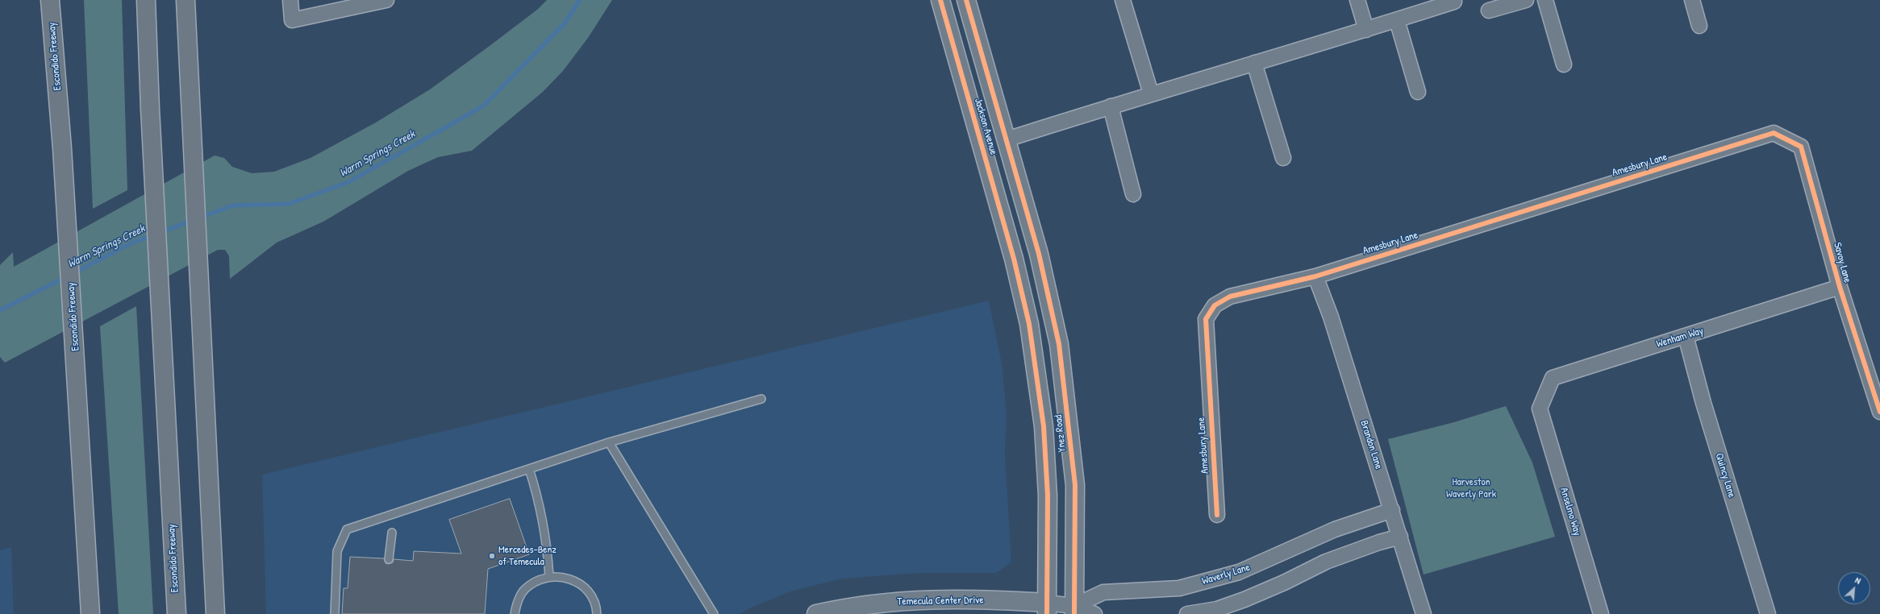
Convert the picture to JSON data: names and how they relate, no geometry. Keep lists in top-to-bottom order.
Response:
{
  "streets": {
    "highway": ["Escondido Freeway"],
    "main road": ["Jackson Avenue", "Ynez Road", "Temecula Center Drive"],
    "street": [
      "Amesbury Lane",
      "Savoy Lane",
      "Wenham Way",
      "Brandon Lane",
      "Quincy Lane",
      "Anselmo Way",
      "Waverly Lane"
    ]
  },
  "crossings": [
    ["Jackson Avenue", "Ynez Road"],
    ["Amesbury Lane", "Savoy Lane"],
    ["Amesbury Lane", "Brandon Lane"],
    ["Savoy Lane", "Wenham Way"],
    ["Wenham Way", "Quincy Lane"],
    ["Wenham Way", "Anselmo Way"],
    ["Ynez Road", "Waverly Lane"],
    ["Ynez Road", "Temecula Center Drive"],
    ["Brandon Lane", "Waverly Lane"]
  ],
  "water": ["Warm Springs Creek"],
  "parks": ["Harveston Waverly Park"],
  "places": ["Mercedes-Benz of Temecula"],
  "north": "top right"
}
